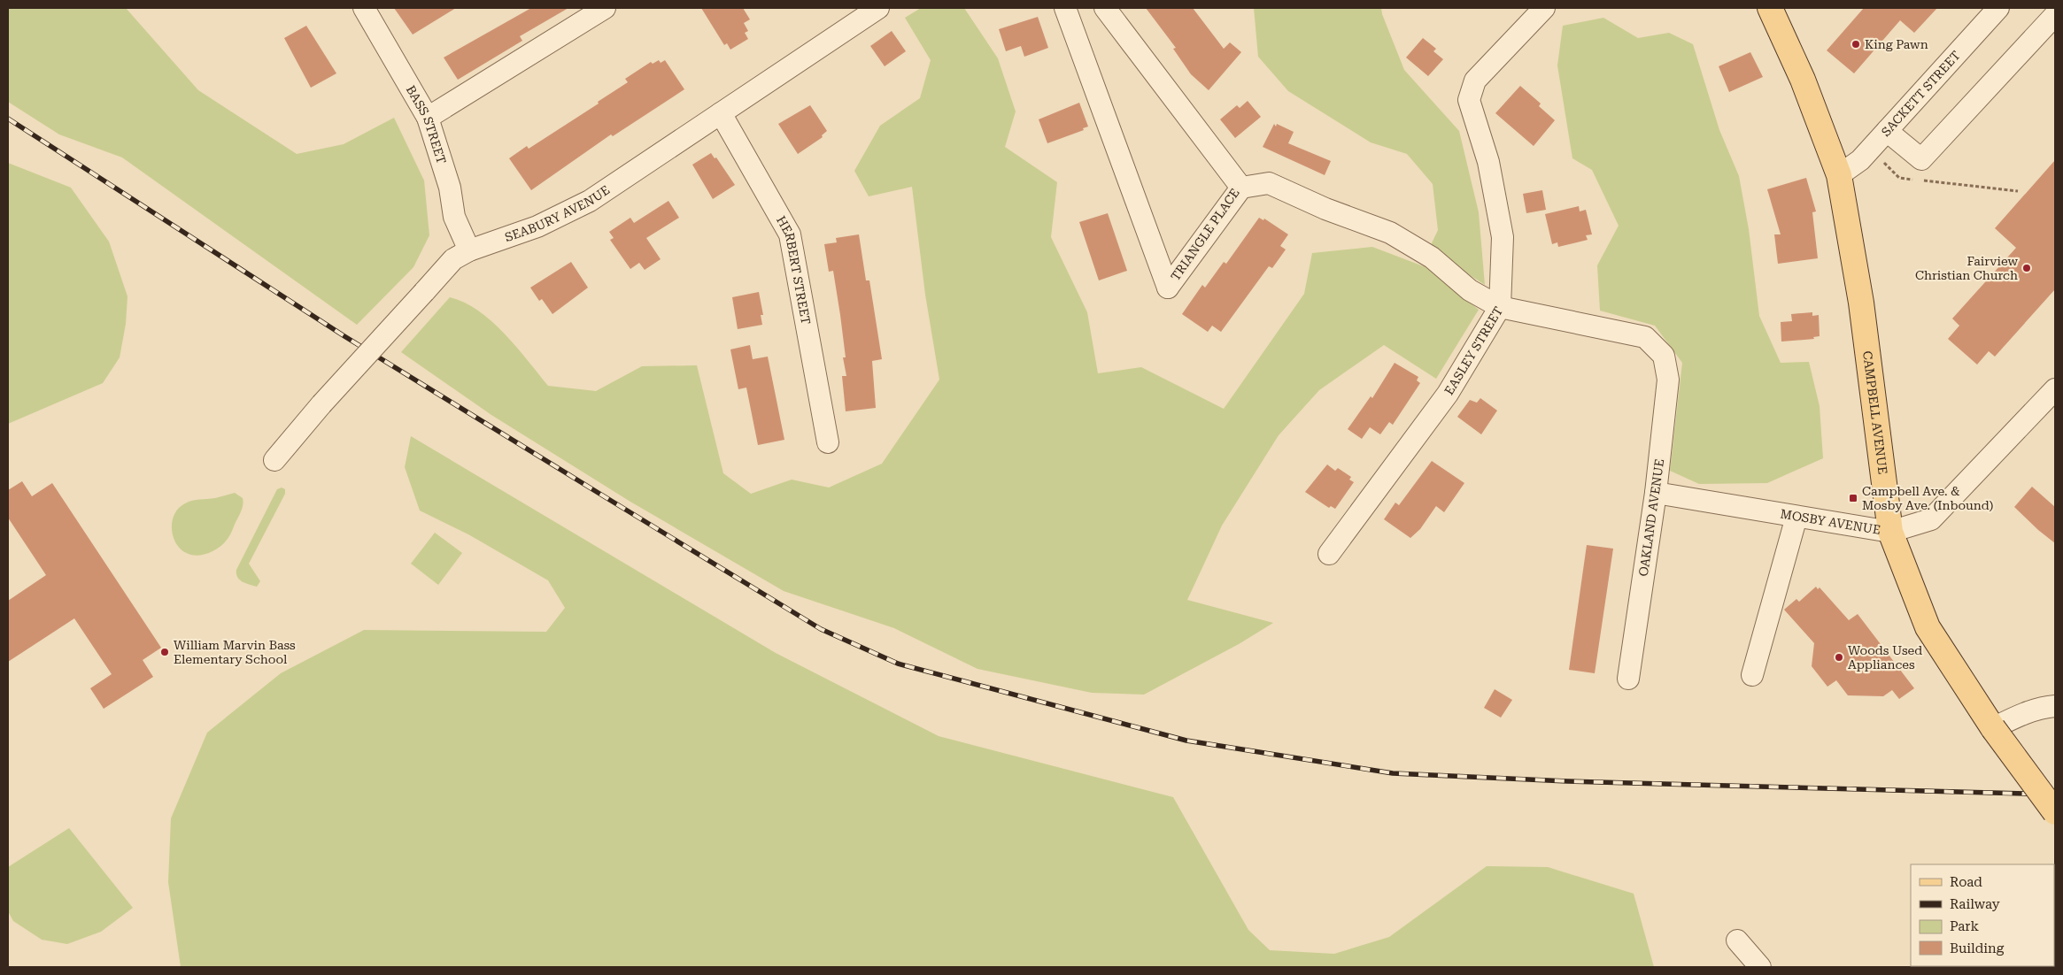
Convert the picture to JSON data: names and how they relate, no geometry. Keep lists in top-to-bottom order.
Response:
{
  "streets": {
    "main road": ["CAMPBELL AVENUE"],
    "street": [
      "SACKETT STREET",
      "BASS STREET",
      "SEABURY AVENUE",
      "TRIANGLE PLACE",
      "HERBERT STREET",
      "EASLEY STREET",
      "OAKLAND AVENUE",
      "MOSBY AVENUE"
    ]
  },
  "crossings": [
    ["SACKETT STREET", "CAMPBELL AVENUE"],
    ["BASS STREET", "SEABURY AVENUE"],
    ["SEABURY AVENUE", "HERBERT STREET"],
    ["EASLEY STREET", "OAKLAND AVENUE"],
    ["CAMPBELL AVENUE", "MOSBY AVENUE"],
    ["OAKLAND AVENUE", "MOSBY AVENUE"]
  ],
  "places": {
    "other": [
      "King Pawn",
      "Fairview Christian Church",
      "William Marvin Bass Elementary School",
      "Woods Used Appliances"
    ],
    "transit": ["Campbell Ave. & Mosby Ave. (Inbound)"]
  },
  "legend": [
    "Road",
    "Railway",
    "Park",
    "Building"
  ]
}
